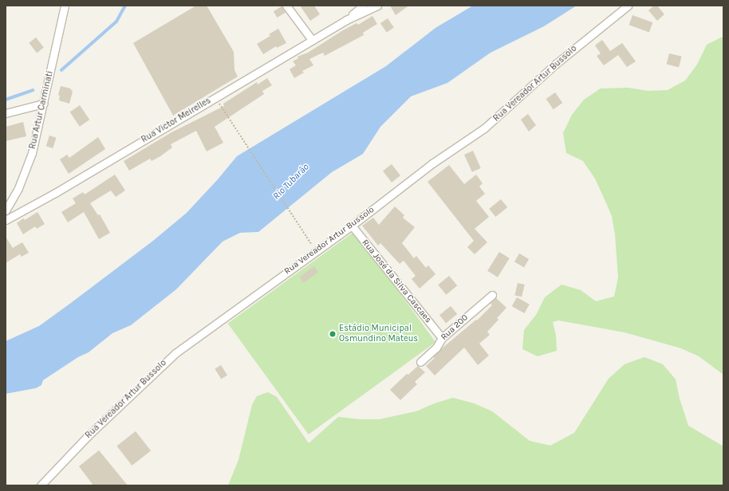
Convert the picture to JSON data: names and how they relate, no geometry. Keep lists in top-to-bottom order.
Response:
{
  "streets": {
    "street": [
      "Rua Vereador Artur Bussolo",
      "Rua Artur Carminati",
      "Rua Victor Meirelles",
      "Rua José da Silva Cascaes",
      "Rua 200"
    ]
  },
  "crossings": [
    ["Rua Vereador Artur Bussolo", "Rua José da Silva Cascaes"],
    ["Rua José da Silva Cascaes", "Rua 200"]
  ],
  "water": ["Rio Tubarão"],
  "places": ["Estádio Municipal Osmundino Mateus"]
}
